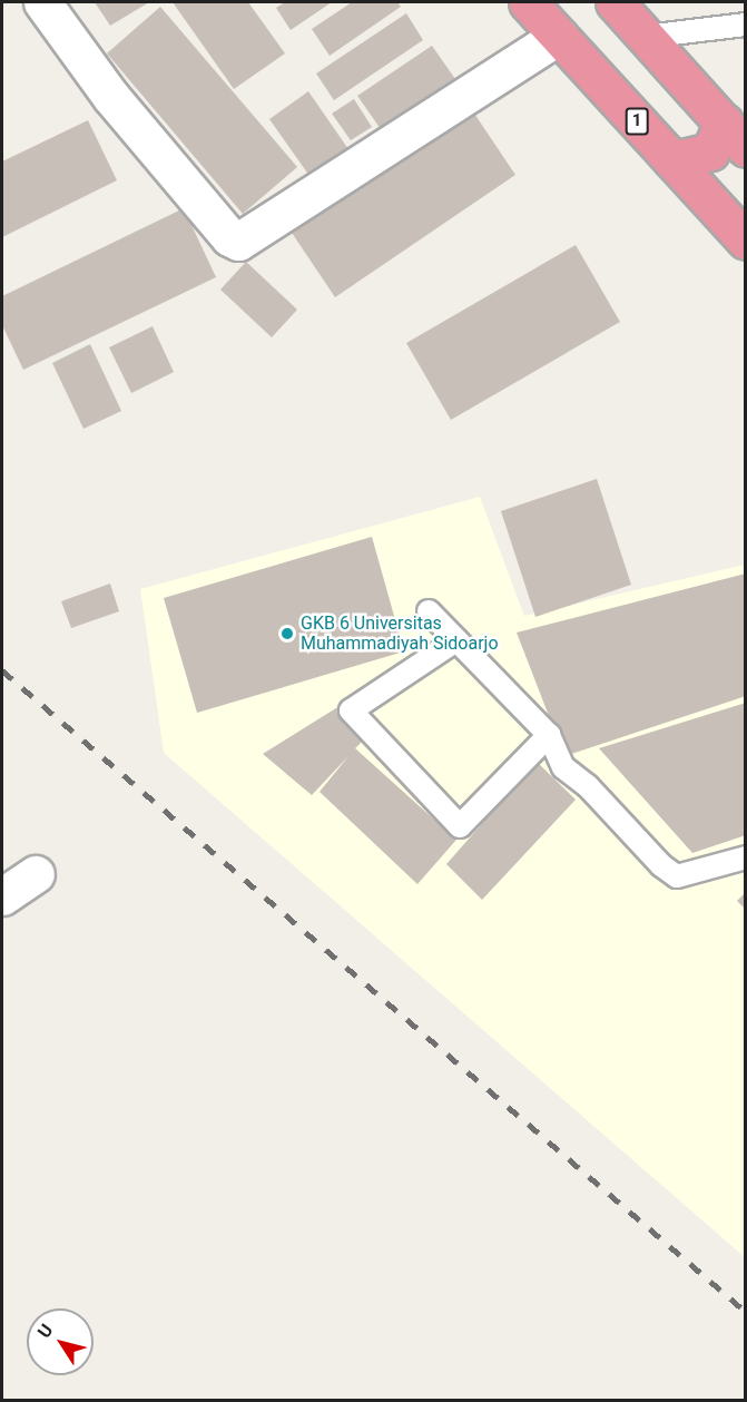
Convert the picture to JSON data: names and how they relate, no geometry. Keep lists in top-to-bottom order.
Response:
{
  "streets": {
    "highway": ["1"]
  },
  "places": ["GKB 6 Universitas Muhammadiyah Sidoarjo"],
  "north": "top left"
}
